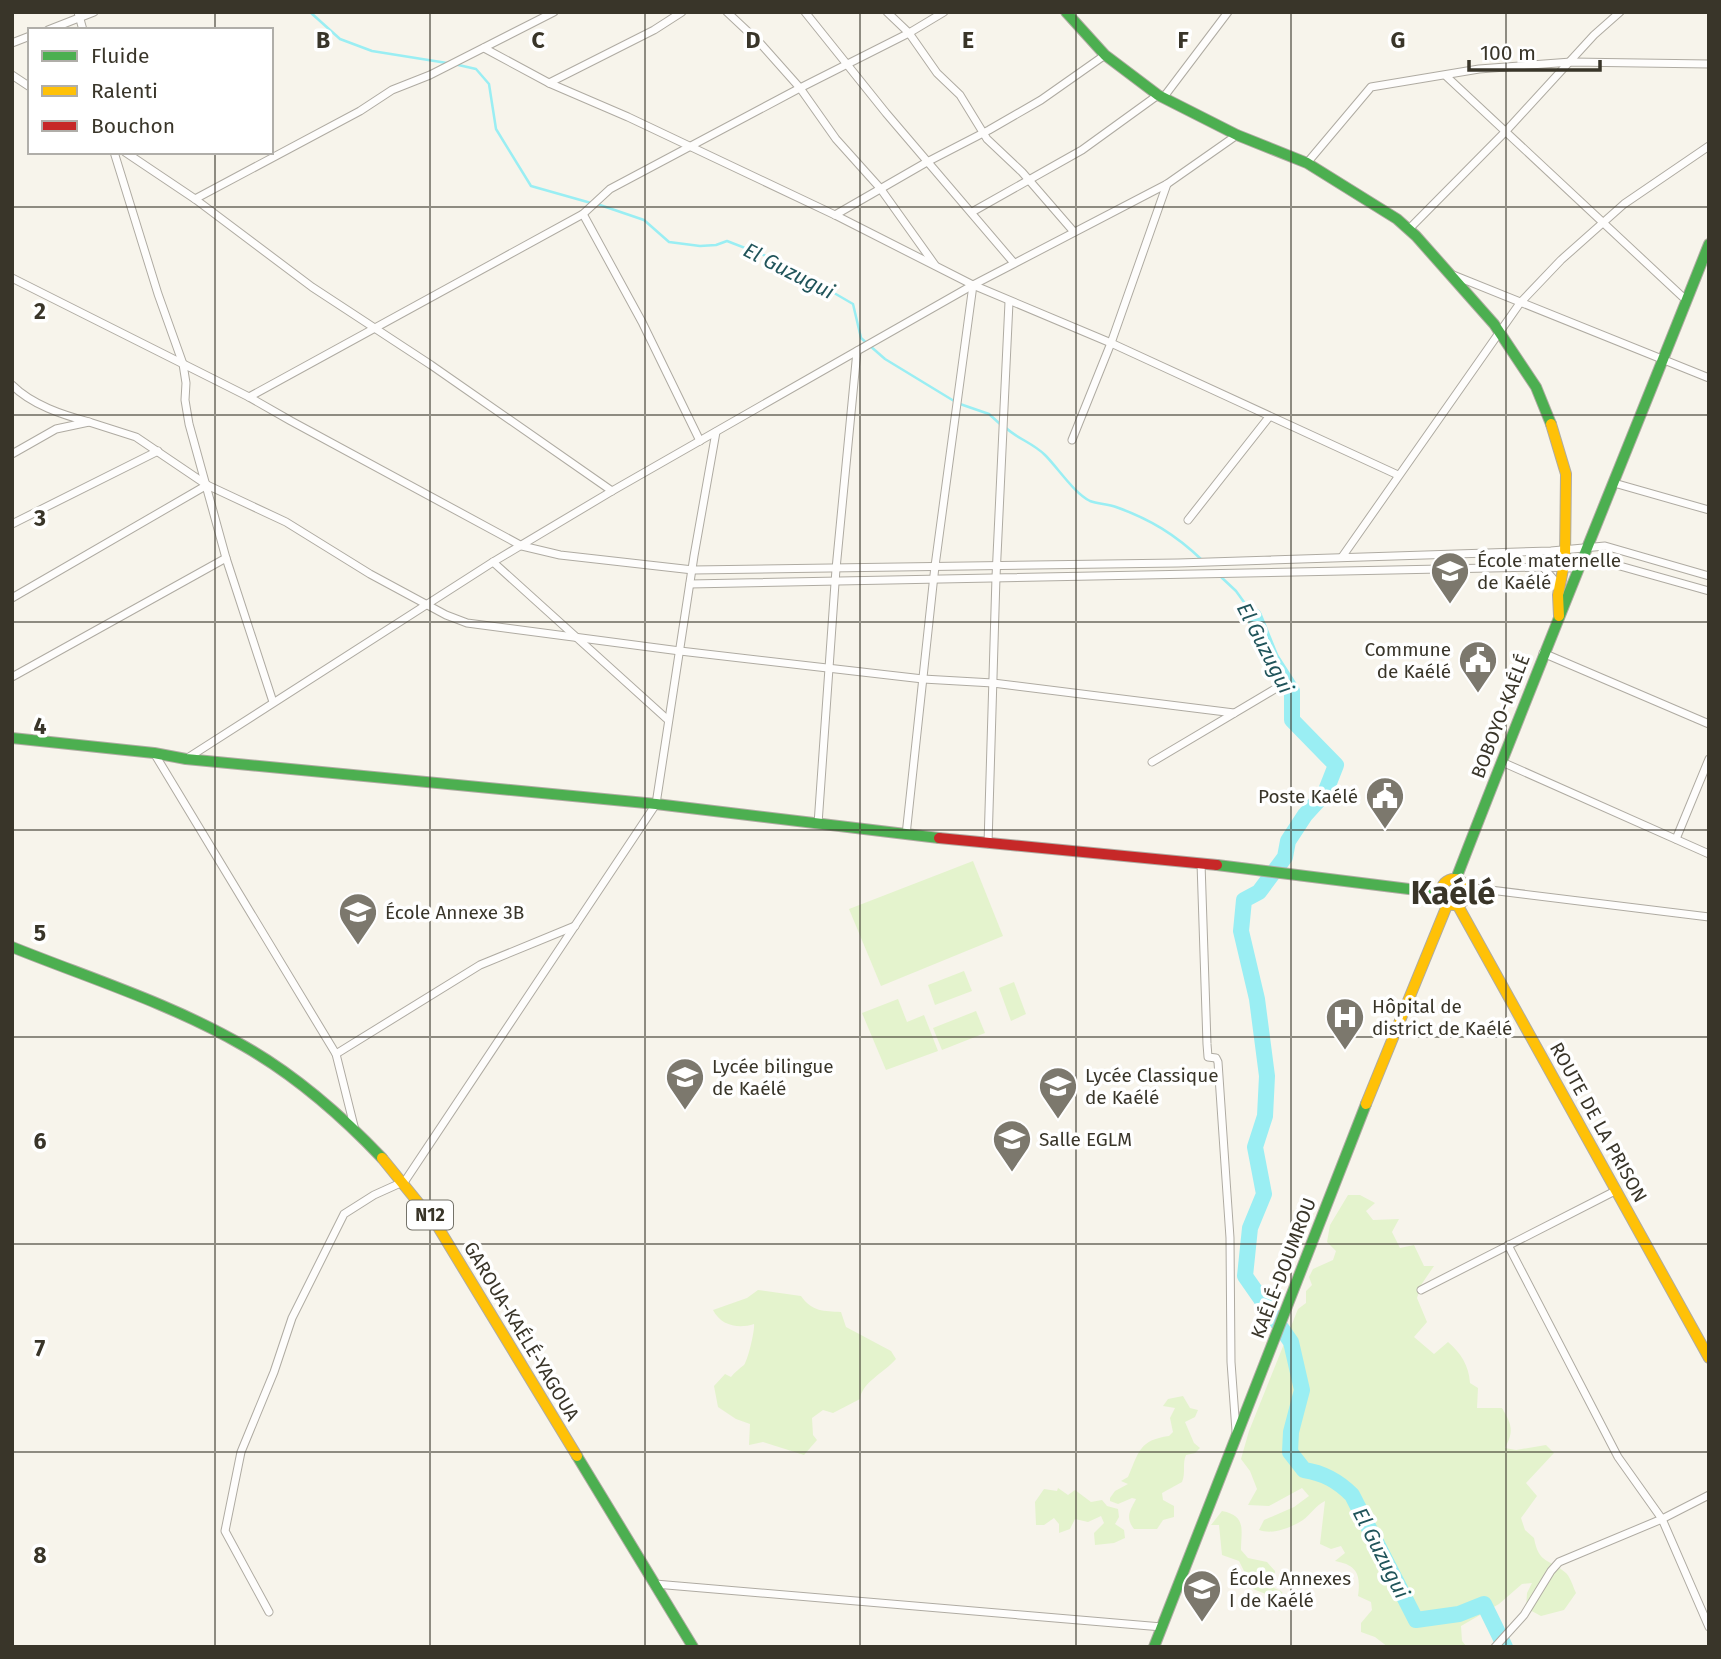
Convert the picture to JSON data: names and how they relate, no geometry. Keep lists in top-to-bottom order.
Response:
{
  "streets": {
    "main road": [
      "BOBOYO-KAÉLÉ",
      "ROUTE DE LA PRISON",
      "N12",
      "KAÉLÉ-DOUMROU",
      "GAROUA-KAÉLÉ-YAGOUA"
    ]
  },
  "crossings": [
    ["BOBOYO-KAÉLÉ", "ROUTE DE LA PRISON"],
    ["BOBOYO-KAÉLÉ", "KAÉLÉ-DOUMROU"],
    ["ROUTE DE LA PRISON", "KAÉLÉ-DOUMROU"]
  ],
  "districts": ["Kaélé"],
  "water": ["El Guzugui"],
  "places": {
    "school or university": [
      "École maternelle de Kaélé",
      "École Annexe 3B",
      "Lycée bilingue de Kaélé",
      "Lycée Classique de Kaélé",
      "Salle EGLM",
      "École Annexes I de Kaélé"
    ],
    "public building": ["Commune de Kaélé", "Poste Kaélé"],
    "hospital": ["Hôpital de district de Kaélé"]
  },
  "legend": ["Fluide", "Ralenti", "Bouchon"],
  "scale_bar": "100 m",
  "grid": {
    "columns": [
      "B",
      "C",
      "D",
      "E",
      "F",
      "G"
    ],
    "rows": [
      "2",
      "3",
      "4",
      "5",
      "6",
      "7",
      "8"
    ]
  }
}
